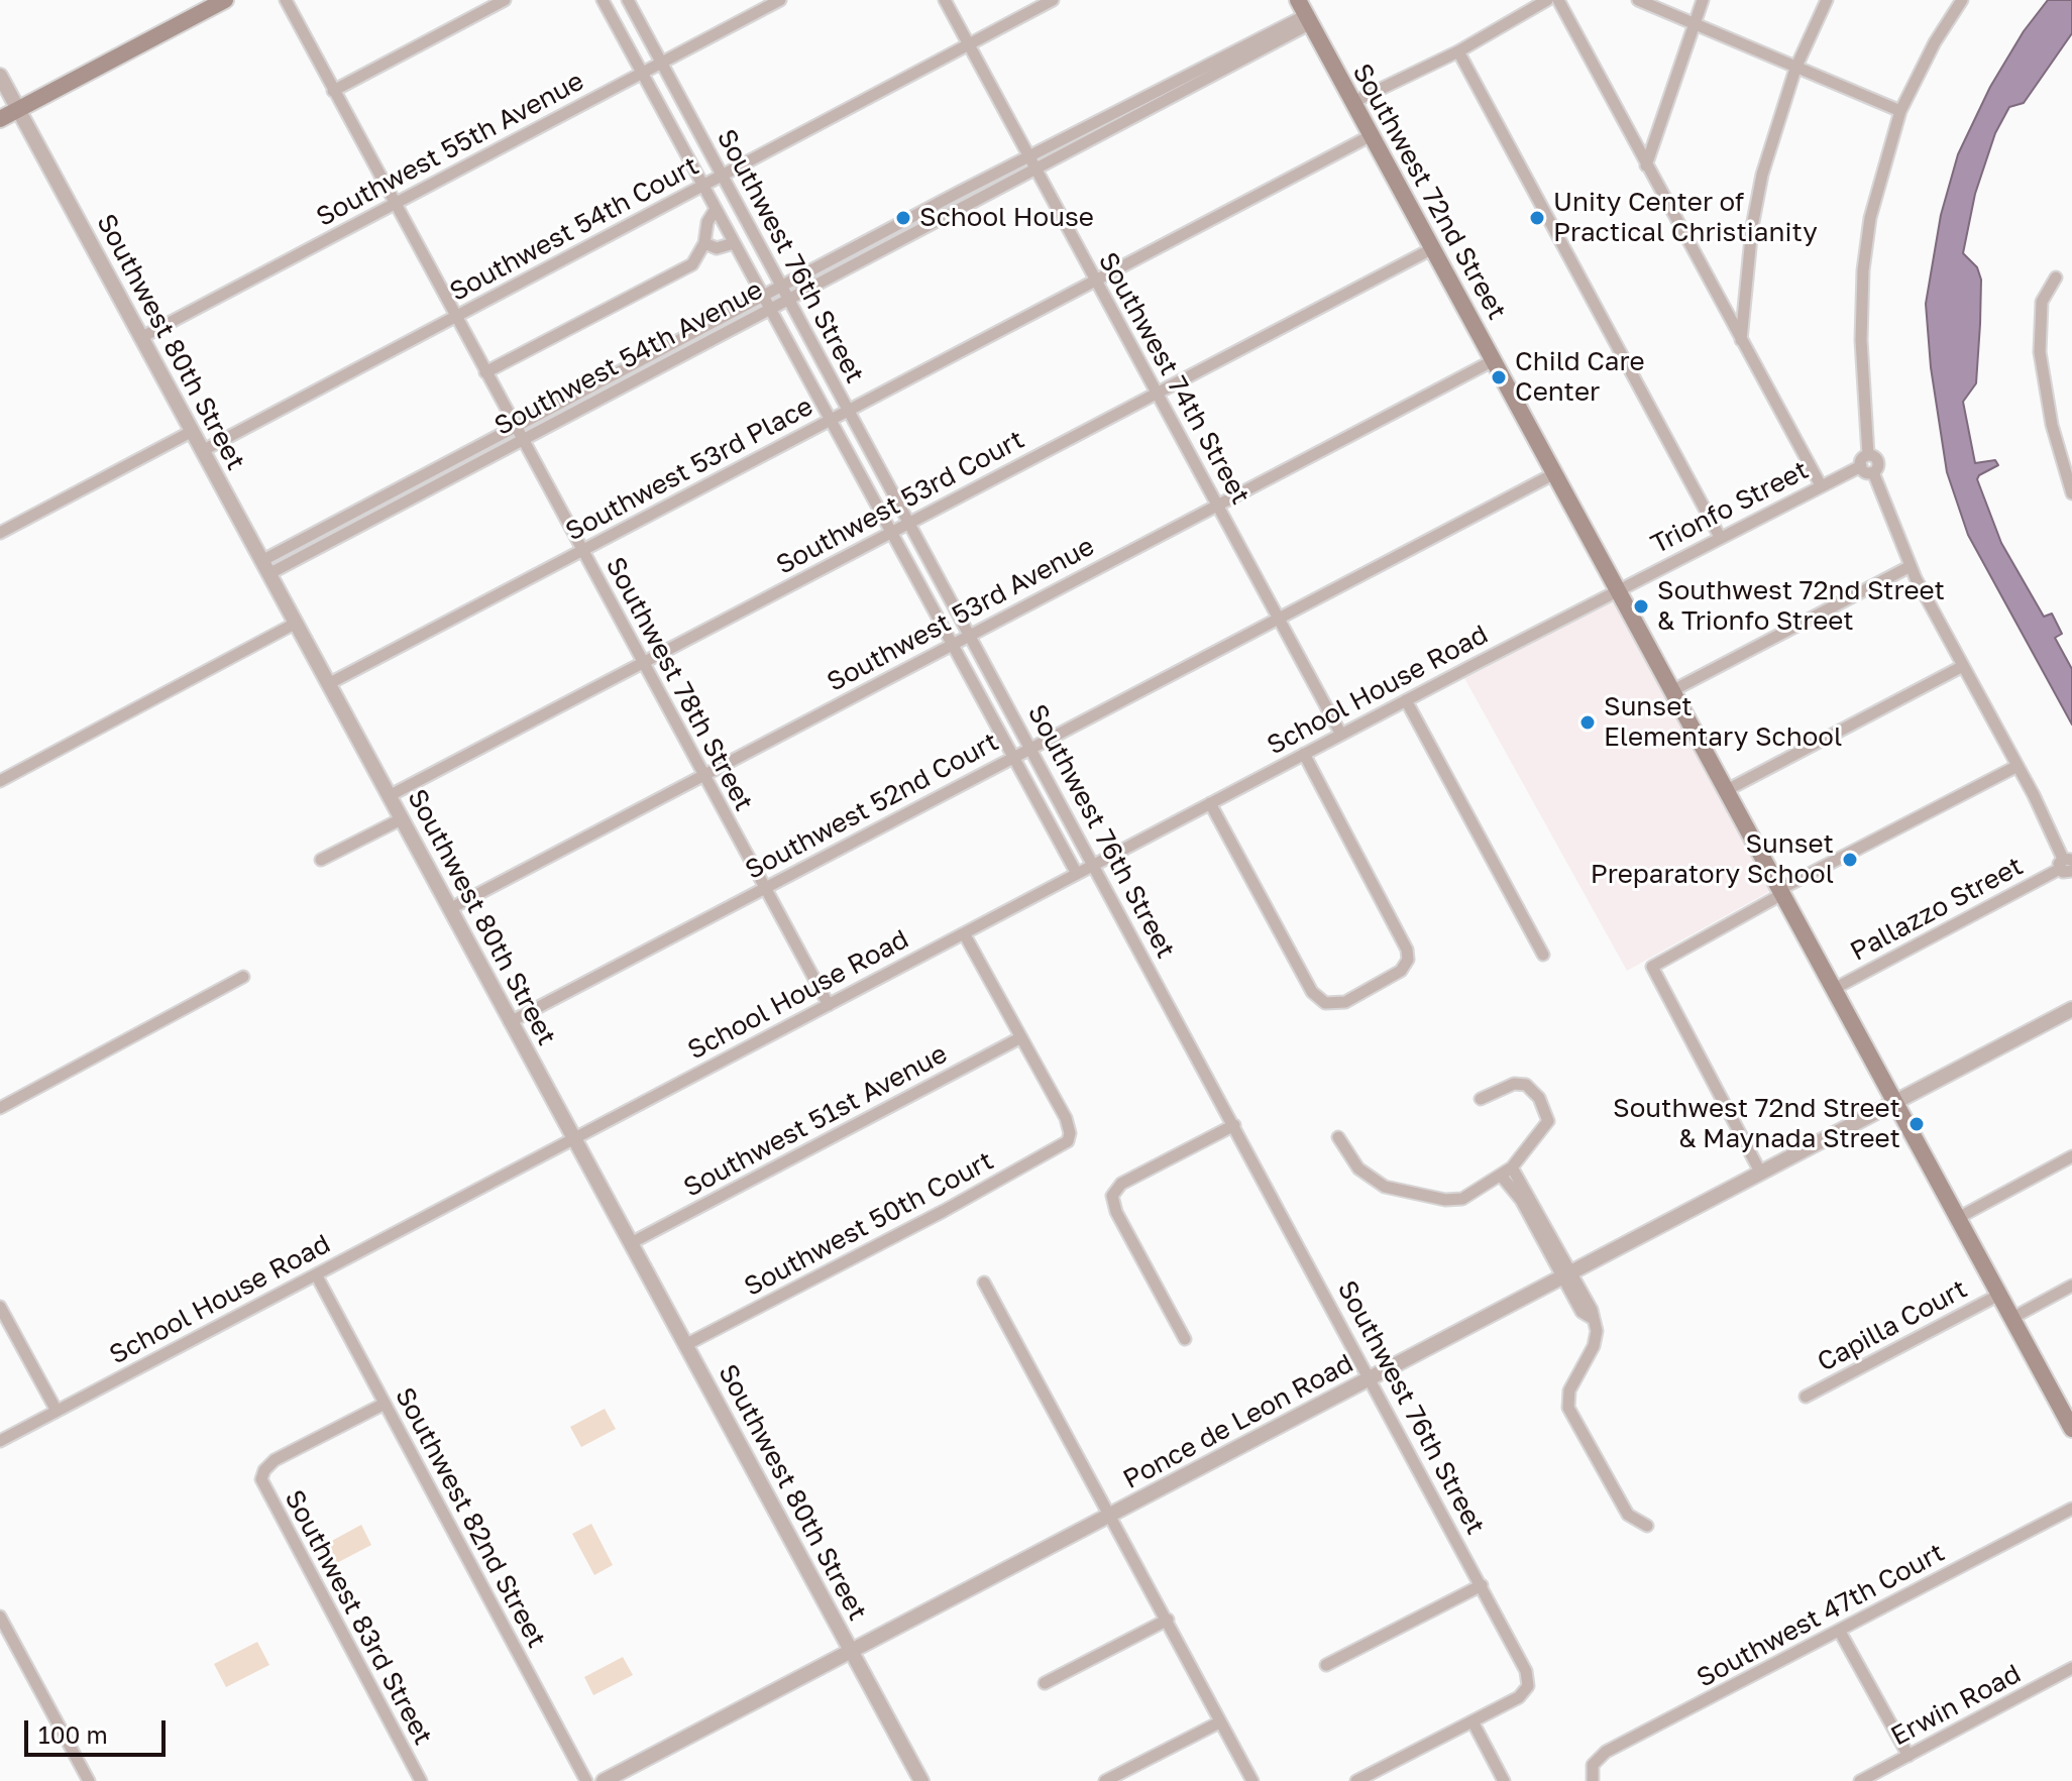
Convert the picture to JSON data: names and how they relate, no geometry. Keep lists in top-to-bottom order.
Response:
{
  "streets": {
    "main road": ["Southwest 72nd Street"],
    "street": [
      "Southwest 55th Avenue",
      "Southwest 54th Court",
      "Southwest 76th Street",
      "Southwest 80th Street",
      "Southwest 54th Avenue",
      "Southwest 74th Street",
      "Southwest 53rd Place",
      "Southwest 53rd Court",
      "Trionfo Street",
      "Southwest 53rd Avenue",
      "Southwest 78th Street",
      "School House Road",
      "Southwest 52nd Court",
      "Pallazzo Street",
      "Southwest 51st Avenue",
      "Southwest 50th Court",
      "Capilla Court",
      "Ponce de Leon Road",
      "Southwest 82nd Street",
      "Southwest 47th Court",
      "Southwest 83rd Street",
      "Erwin Road"
    ]
  },
  "crossings": [
    ["Southwest 55th Avenue", "Southwest 76th Street"],
    ["Southwest 55th Avenue", "Southwest 80th Street"],
    ["Southwest 55th Avenue", "Southwest 78th Street"],
    ["Southwest 72nd Street", "Southwest 54th Avenue"],
    ["Southwest 72nd Street", "Southwest 53rd Place"],
    ["Southwest 72nd Street", "Southwest 53rd Court"],
    ["Southwest 72nd Street", "Trionfo Street"],
    ["Southwest 72nd Street", "Southwest 53rd Avenue"],
    ["Southwest 72nd Street", "School House Road"],
    ["Southwest 72nd Street", "Southwest 52nd Court"],
    ["Southwest 72nd Street", "Pallazzo Street"],
    ["Southwest 72nd Street", "Capilla Court"],
    ["Southwest 72nd Street", "Ponce de Leon Road"],
    ["Southwest 54th Court", "Southwest 76th Street"],
    ["Southwest 54th Court", "Southwest 80th Street"],
    ["Southwest 54th Court", "Southwest 74th Street"],
    ["Southwest 54th Court", "Southwest 78th Street"],
    ["Southwest 76th Street", "Southwest 54th Avenue"],
    ["Southwest 76th Street", "Southwest 53rd Place"],
    ["Southwest 76th Street", "Southwest 53rd Court"],
    ["Southwest 76th Street", "Southwest 53rd Avenue"],
    ["Southwest 76th Street", "School House Road"],
    ["Southwest 76th Street", "Southwest 52nd Court"],
    ["Southwest 76th Street", "Ponce de Leon Road"],
    ["Southwest 80th Street", "Southwest 54th Avenue"],
    ["Southwest 80th Street", "Southwest 53rd Place"],
    ["Southwest 80th Street", "Southwest 53rd Court"],
    ["Southwest 80th Street", "Southwest 53rd Avenue"],
    ["Southwest 80th Street", "School House Road"],
    ["Southwest 80th Street", "Southwest 52nd Court"],
    ["Southwest 80th Street", "Southwest 51st Avenue"],
    ["Southwest 80th Street", "Southwest 50th Court"],
    ["Southwest 80th Street", "Ponce de Leon Road"],
    ["Southwest 54th Avenue", "Southwest 74th Street"],
    ["Southwest 54th Avenue", "Southwest 78th Street"],
    ["Southwest 74th Street", "Southwest 53rd Place"],
    ["Southwest 74th Street", "Southwest 53rd Court"],
    ["Southwest 74th Street", "Southwest 53rd Avenue"],
    ["Southwest 74th Street", "School House Road"],
    ["Southwest 74th Street", "Southwest 52nd Court"],
    ["Southwest 53rd Place", "Southwest 78th Street"],
    ["Southwest 53rd Court", "Southwest 78th Street"],
    ["Trionfo Street", "School House Road"],
    ["Southwest 53rd Avenue", "Southwest 78th Street"],
    ["Southwest 78th Street", "School House Road"],
    ["Southwest 78th Street", "Southwest 52nd Court"],
    ["School House Road", "Southwest 82nd Street"],
    ["Southwest 51st Avenue", "Southwest 50th Court"],
    ["Southwest 82nd Street", "Southwest 83rd Street"]
  ],
  "places": [
    "School House",
    "Unity Center of Practical Christianity",
    "Child Care Center",
    "Southwest 72nd Street & Trionfo Street",
    "Sunset Elementary School",
    "Sunset Preparatory School",
    "Southwest 72nd Street & Maynada Street"
  ],
  "scale_bar": "100 m"
}
